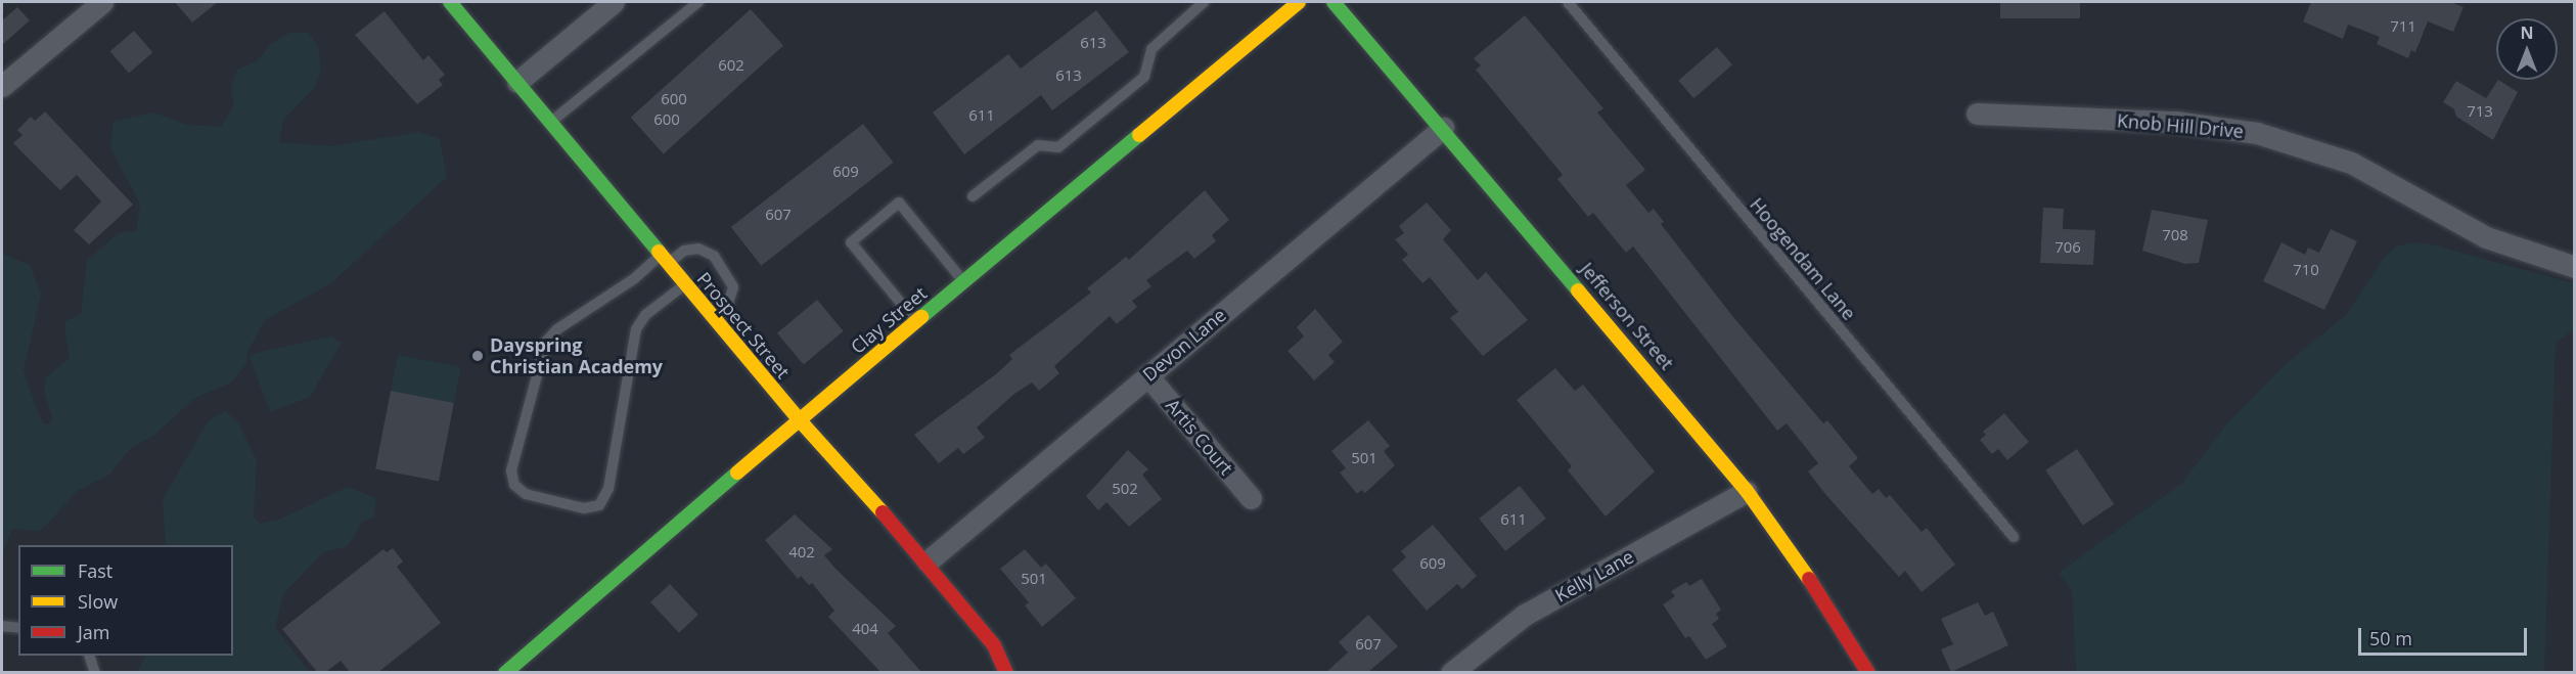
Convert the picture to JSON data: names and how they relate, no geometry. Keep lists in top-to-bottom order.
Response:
{
  "streets": {
    "street": [
      "Knob Hill Drive",
      "Jefferson Street",
      "Clay Street",
      "Prospect Street",
      "Devon Lane",
      "Artis Court",
      "Kelly Lane"
    ],
    "lane": ["Hoogendam Lane"]
  },
  "crossings": [
    ["Jefferson Street", "Devon Lane"],
    ["Jefferson Street", "Kelly Lane"],
    ["Clay Street", "Prospect Street"],
    ["Prospect Street", "Devon Lane"],
    ["Devon Lane", "Artis Court"]
  ],
  "places": ["Dayspring Christian Academy"],
  "house_numbers": [
    "711",
    "613",
    "602",
    "613",
    "600",
    "713",
    "611",
    "600",
    "609",
    "607",
    "708",
    "706",
    "710",
    "501",
    "502",
    "611",
    "402",
    "609",
    "501",
    "404",
    "607"
  ],
  "legend": ["Fast", "Slow", "Jam"],
  "scale_bar": "50 m",
  "north": "top"
}
